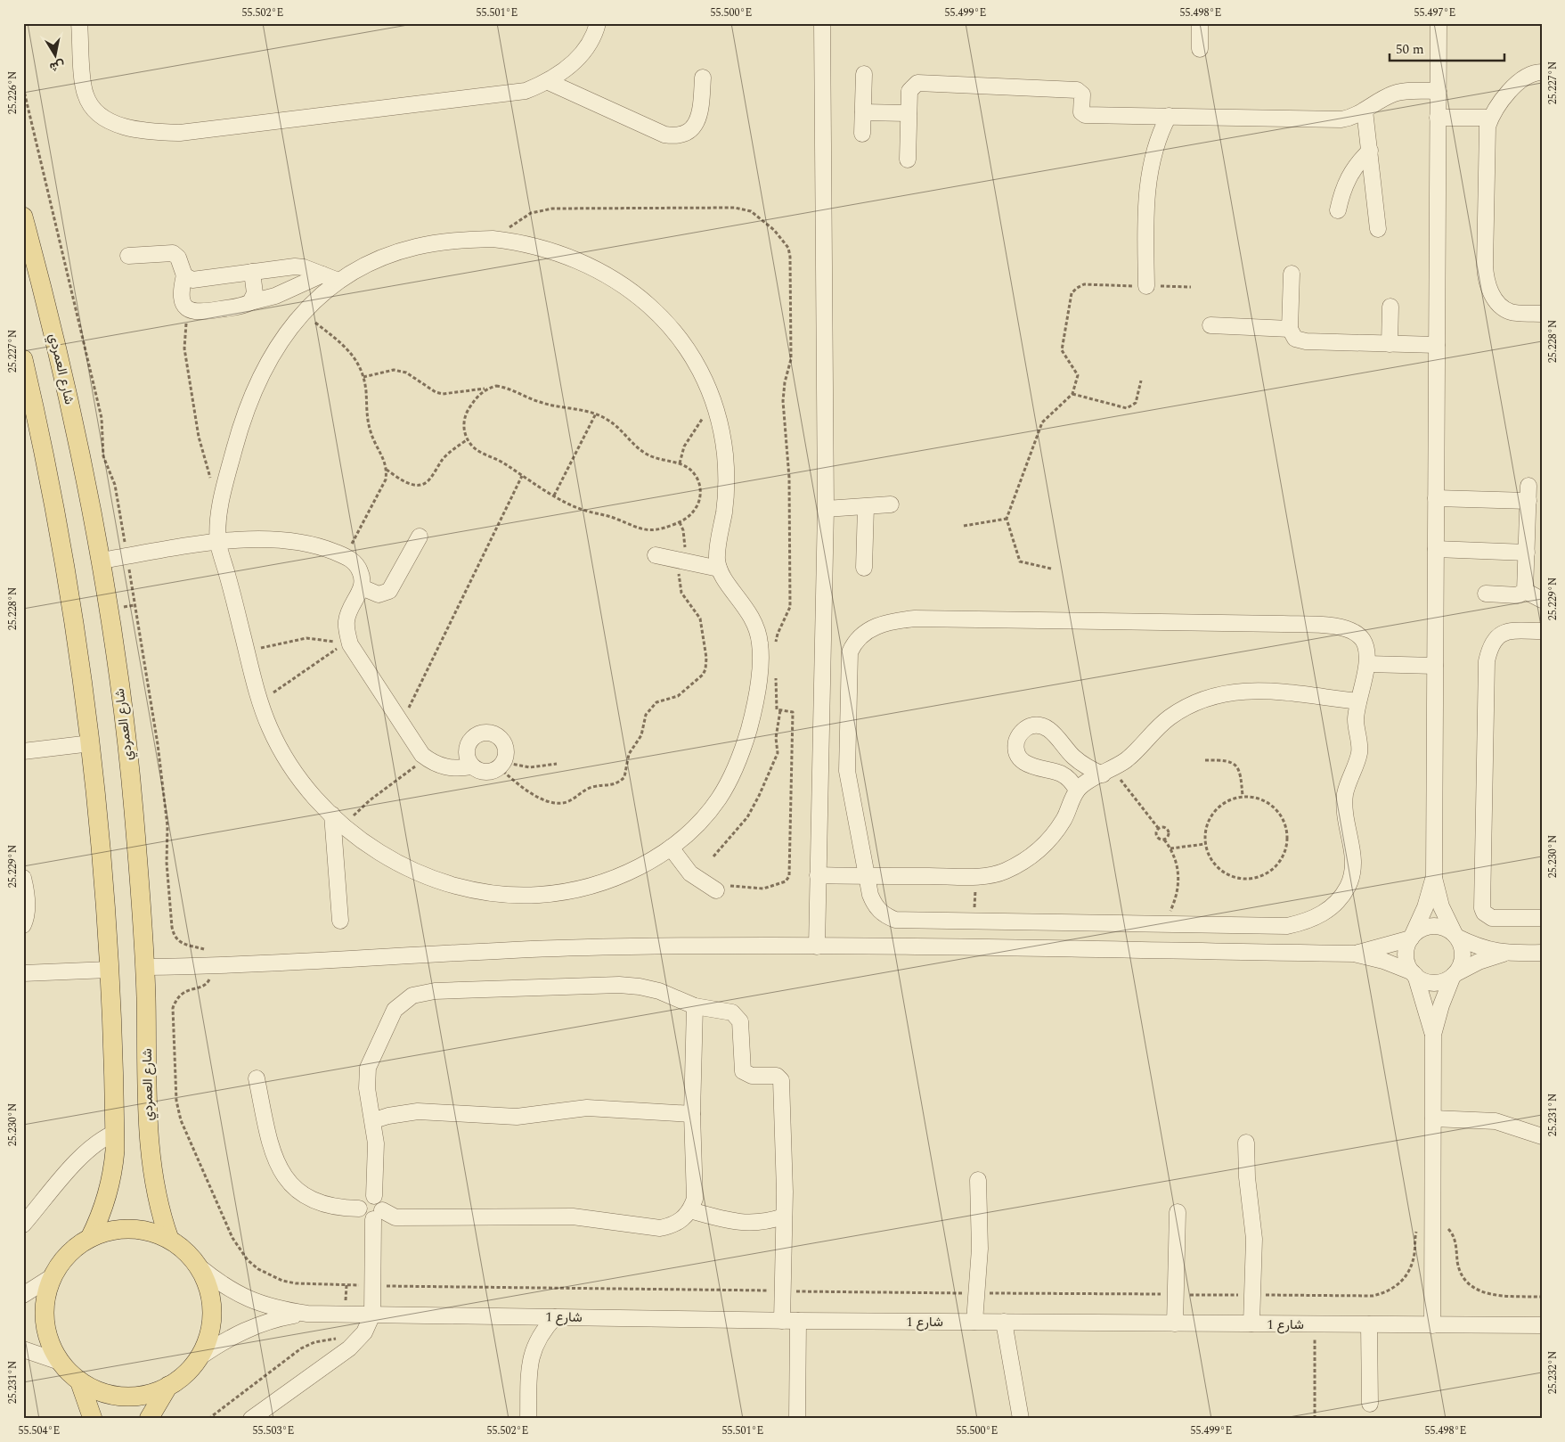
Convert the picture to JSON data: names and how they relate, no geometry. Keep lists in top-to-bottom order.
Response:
{
  "streets": {
    "main road": ["شارع العمردي"],
    "street": ["شارع 1"]
  },
  "scale_bar": "50 m",
  "north": "bottom",
  "coordinates": [
    "55.502°E",
    "55.501°E",
    "55.500°E",
    "55.499°E",
    "55.498°E",
    "55.497°E",
    "25.227°N",
    "25.226°N",
    "25.228°N",
    "25.229°N",
    "25.230°N",
    "25.231°N",
    "25.232°N",
    "55.504°E",
    "55.503°E"
  ]
}
